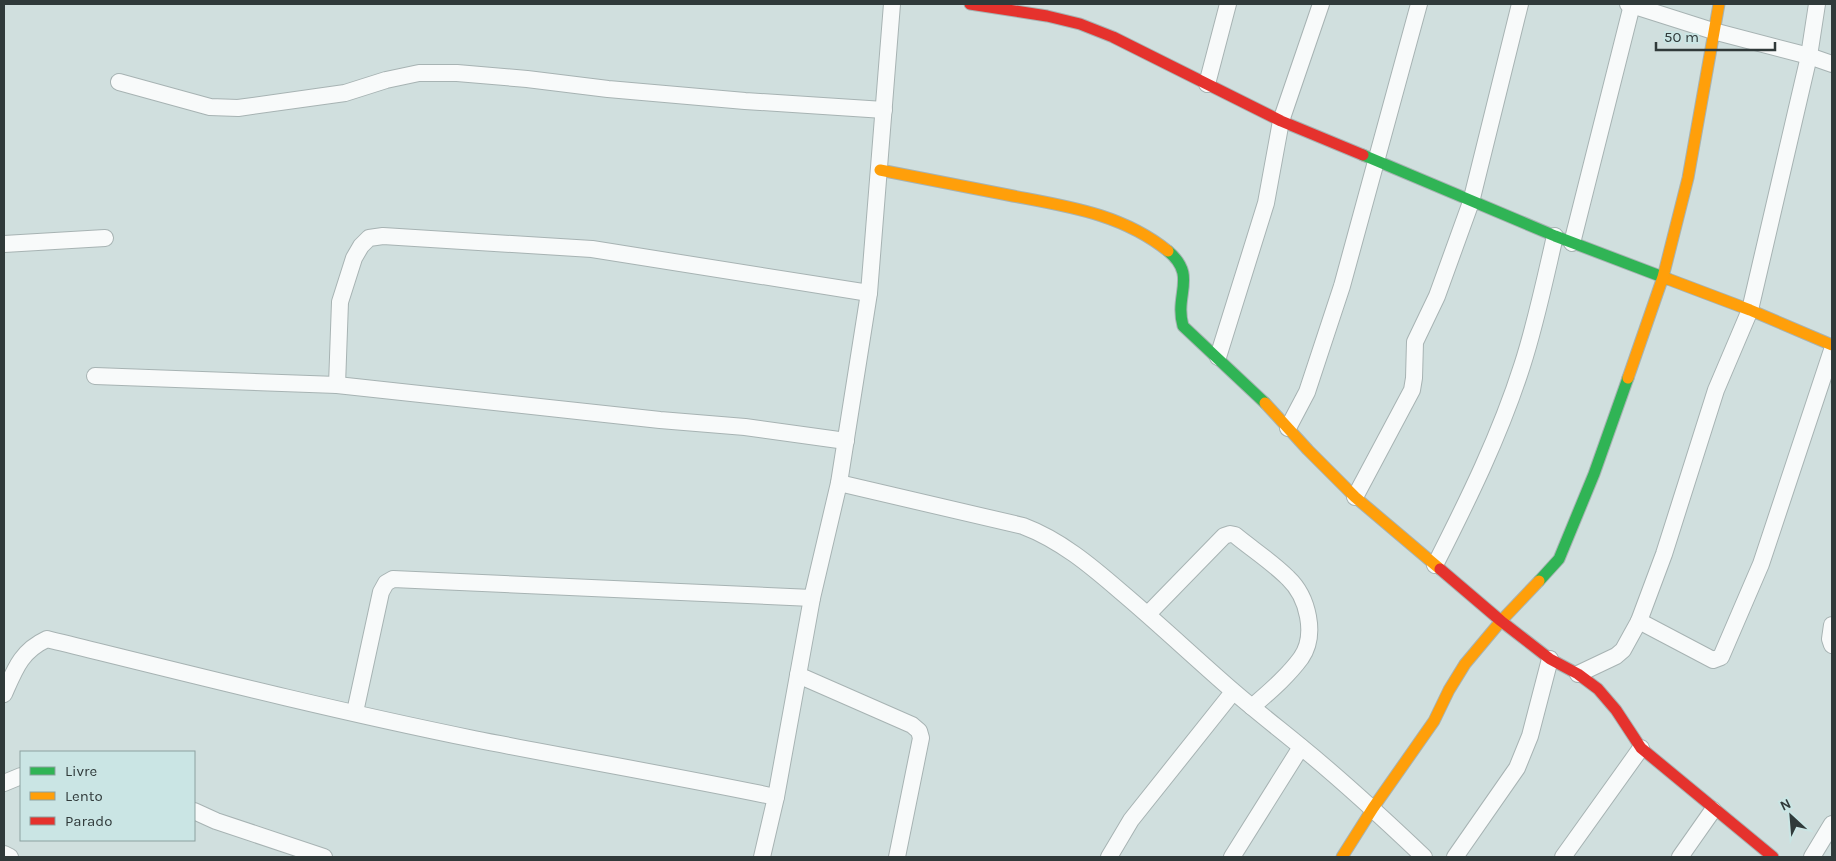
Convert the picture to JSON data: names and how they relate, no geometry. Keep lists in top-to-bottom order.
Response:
{
  "legend": ["Livre", "Lento", "Parado"],
  "scale_bar": "50 m",
  "north": "top left"
}
